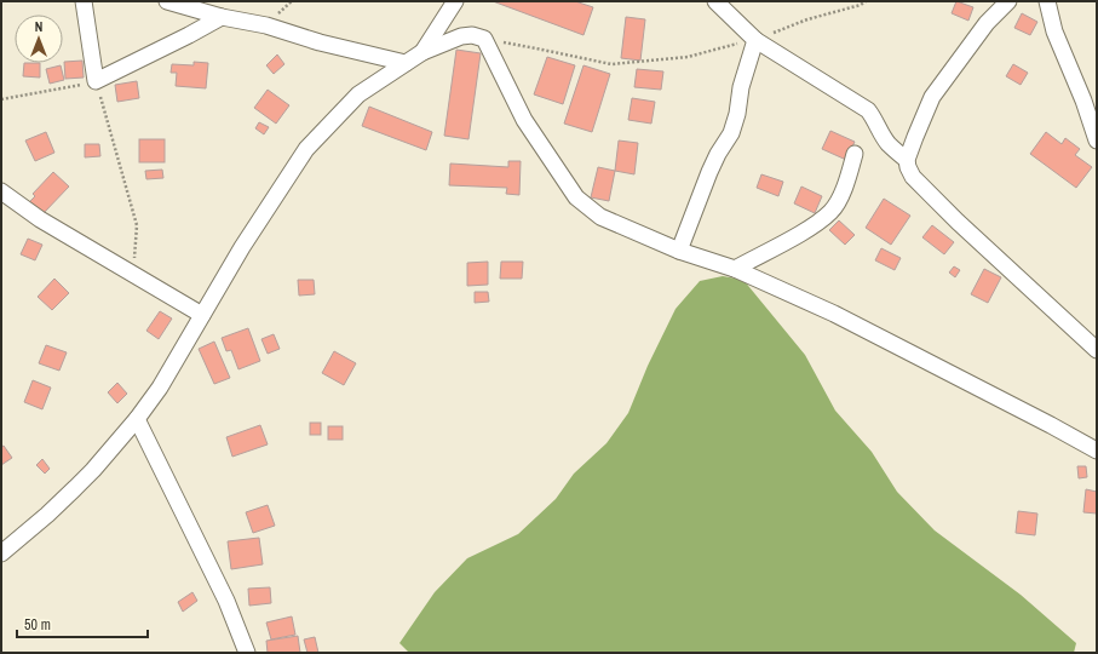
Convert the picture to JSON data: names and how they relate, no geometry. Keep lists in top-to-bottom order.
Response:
{
  "scale_bar": "50 m",
  "north": "top"
}
